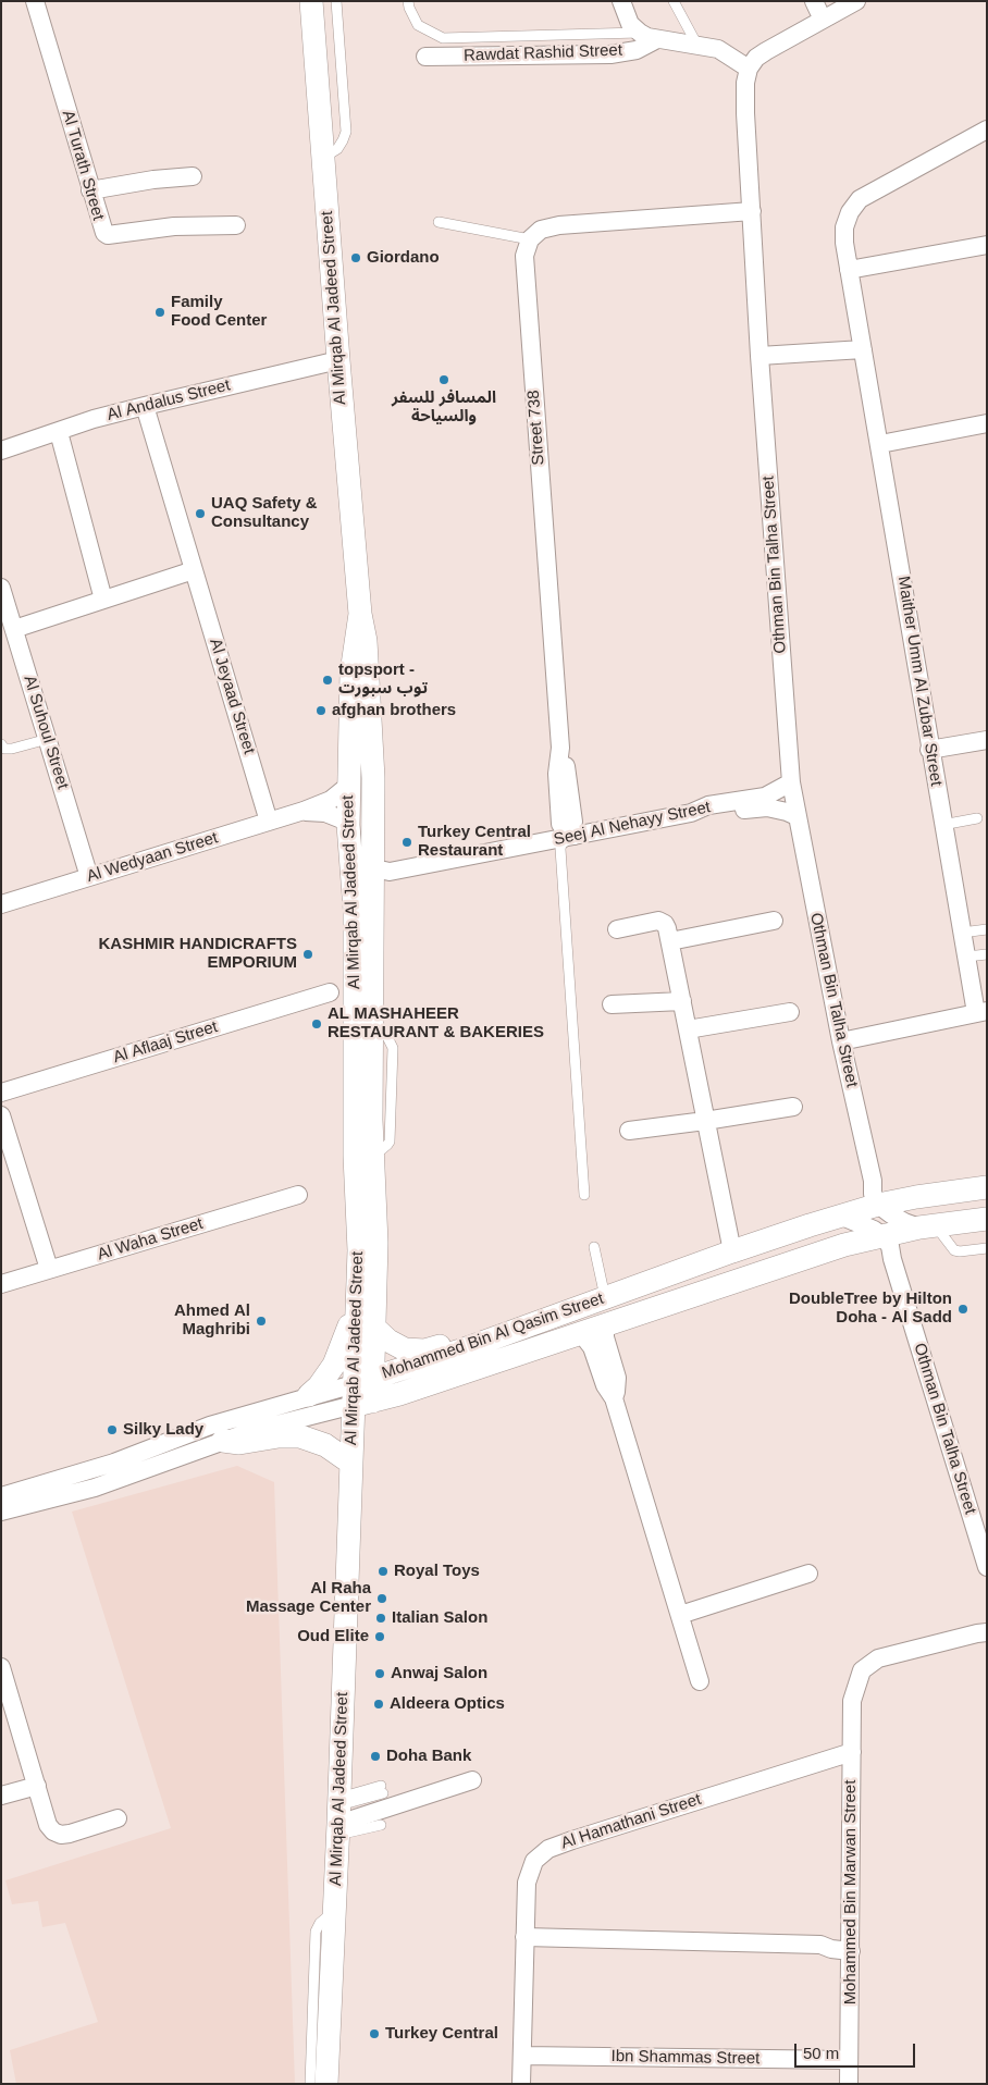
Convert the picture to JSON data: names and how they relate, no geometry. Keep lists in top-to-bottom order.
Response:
{
  "streets": {
    "street": [
      "Rawdat Rashid Street",
      "Al Turath Street",
      "Al Mirqab Al Jadeed Street",
      "Al Andalus Street",
      "Street 738",
      "Othman Bin Talha Street",
      "Maither Umm Al Zubar Street",
      "Al Jeyaad Street",
      "Al Suhoul Street",
      "Seej Al Nehayy Street",
      "Al Wedyaan Street",
      "Al Aflaaj Street",
      "Al Waha Street",
      "Mohammed Bin Al Qasim Street",
      "Al Hamathani Street",
      "Mohammed Bin Marwan Street",
      "Ibn Shammas Street"
    ]
  },
  "crossings": [
    ["Rawdat Rashid Street", "Othman Bin Talha Street"],
    ["Al Mirqab Al Jadeed Street", "Al Andalus Street"],
    ["Al Mirqab Al Jadeed Street", "Seej Al Nehayy Street"],
    ["Al Mirqab Al Jadeed Street", "Al Wedyaan Street"],
    ["Al Mirqab Al Jadeed Street", "Mohammed Bin Al Qasim Street"],
    ["Al Andalus Street", "Al Jeyaad Street"],
    ["Street 738", "Seej Al Nehayy Street"],
    ["Othman Bin Talha Street", "Seej Al Nehayy Street"],
    ["Othman Bin Talha Street", "Mohammed Bin Al Qasim Street"],
    ["Al Jeyaad Street", "Al Wedyaan Street"],
    ["Al Suhoul Street", "Al Wedyaan Street"],
    ["Al Hamathani Street", "Mohammed Bin Marwan Street"],
    ["Al Hamathani Street", "Ibn Shammas Street"],
    ["Mohammed Bin Marwan Street", "Ibn Shammas Street"]
  ],
  "places": [
    "Giordano",
    "Family Food Center",
    "المسافر للسفر والسياحة",
    "UAQ Safety & Consultancy",
    "topsport - توب سبورت",
    "afghan brothers",
    "Turkey Central Restaurant",
    "KASHMIR HANDICRAFTS EMPORIUM",
    "AL MASHAHEER RESTAURANT & BAKERIES",
    "DoubleTree by Hilton Doha - Al Sadd",
    "Ahmed Al Maghribi",
    "Silky Lady",
    "Royal Toys",
    "Al Raha Massage Center",
    "Italian Salon",
    "Oud Elite",
    "Anwaj Salon",
    "Aldeera Optics",
    "Doha Bank",
    "Turkey Central"
  ],
  "scale_bar": "50 m"
}
